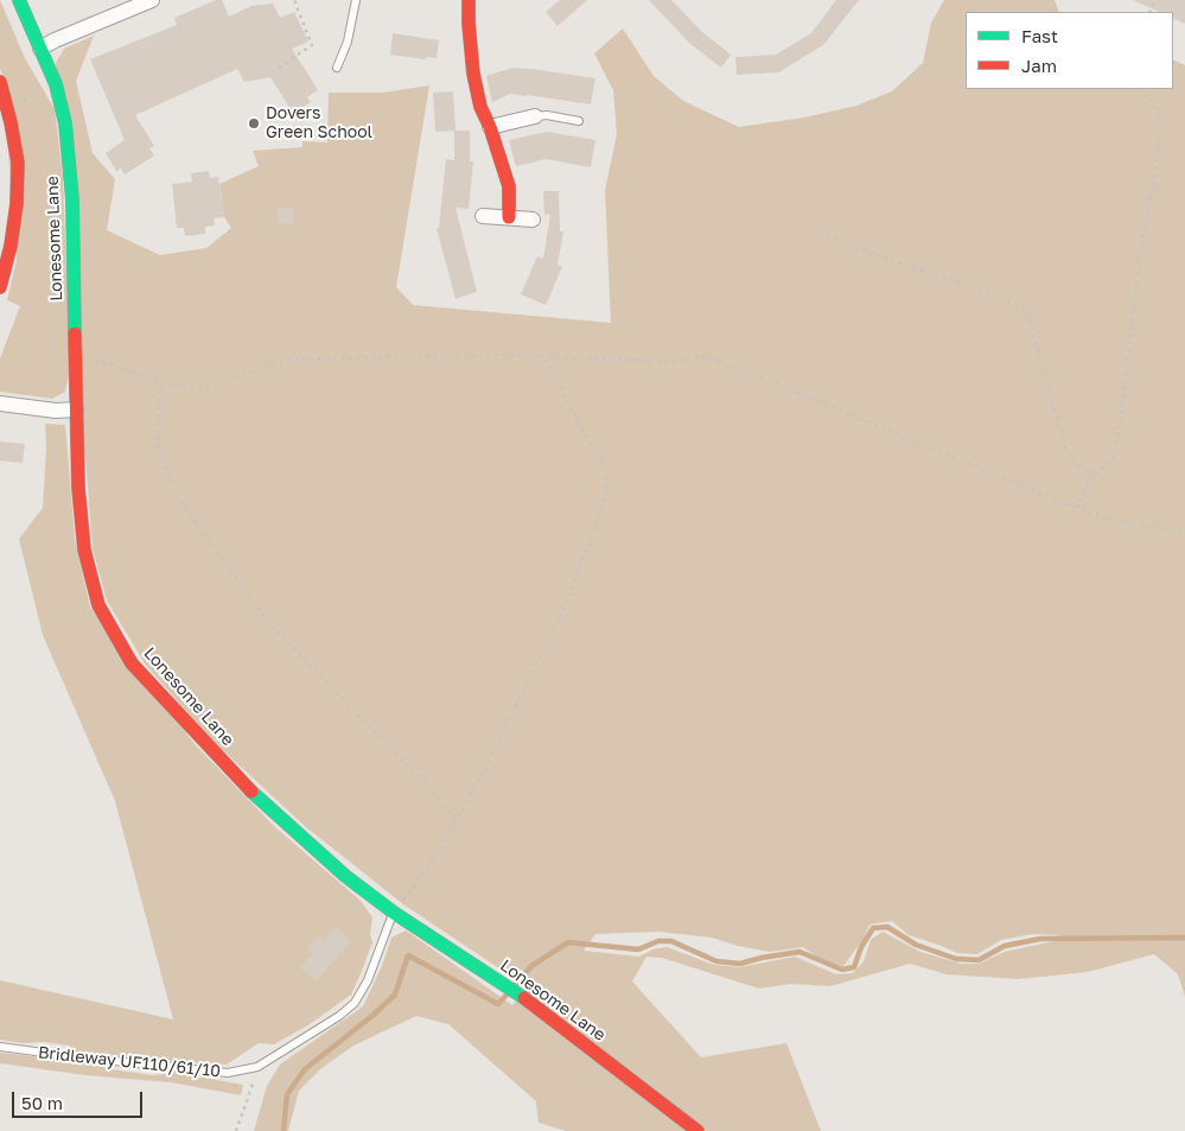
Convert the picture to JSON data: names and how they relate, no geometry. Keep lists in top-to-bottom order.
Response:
{
  "streets": {
    "street": ["Lonesome Lane"],
    "lane": ["Bridleway UF110/61/10"]
  },
  "crossings": [
    ["Lonesome Lane", "Bridleway UF110/61/10"]
  ],
  "places": ["Dovers Green School"],
  "legend": ["Fast", "Jam"],
  "scale_bar": "50 m"
}
